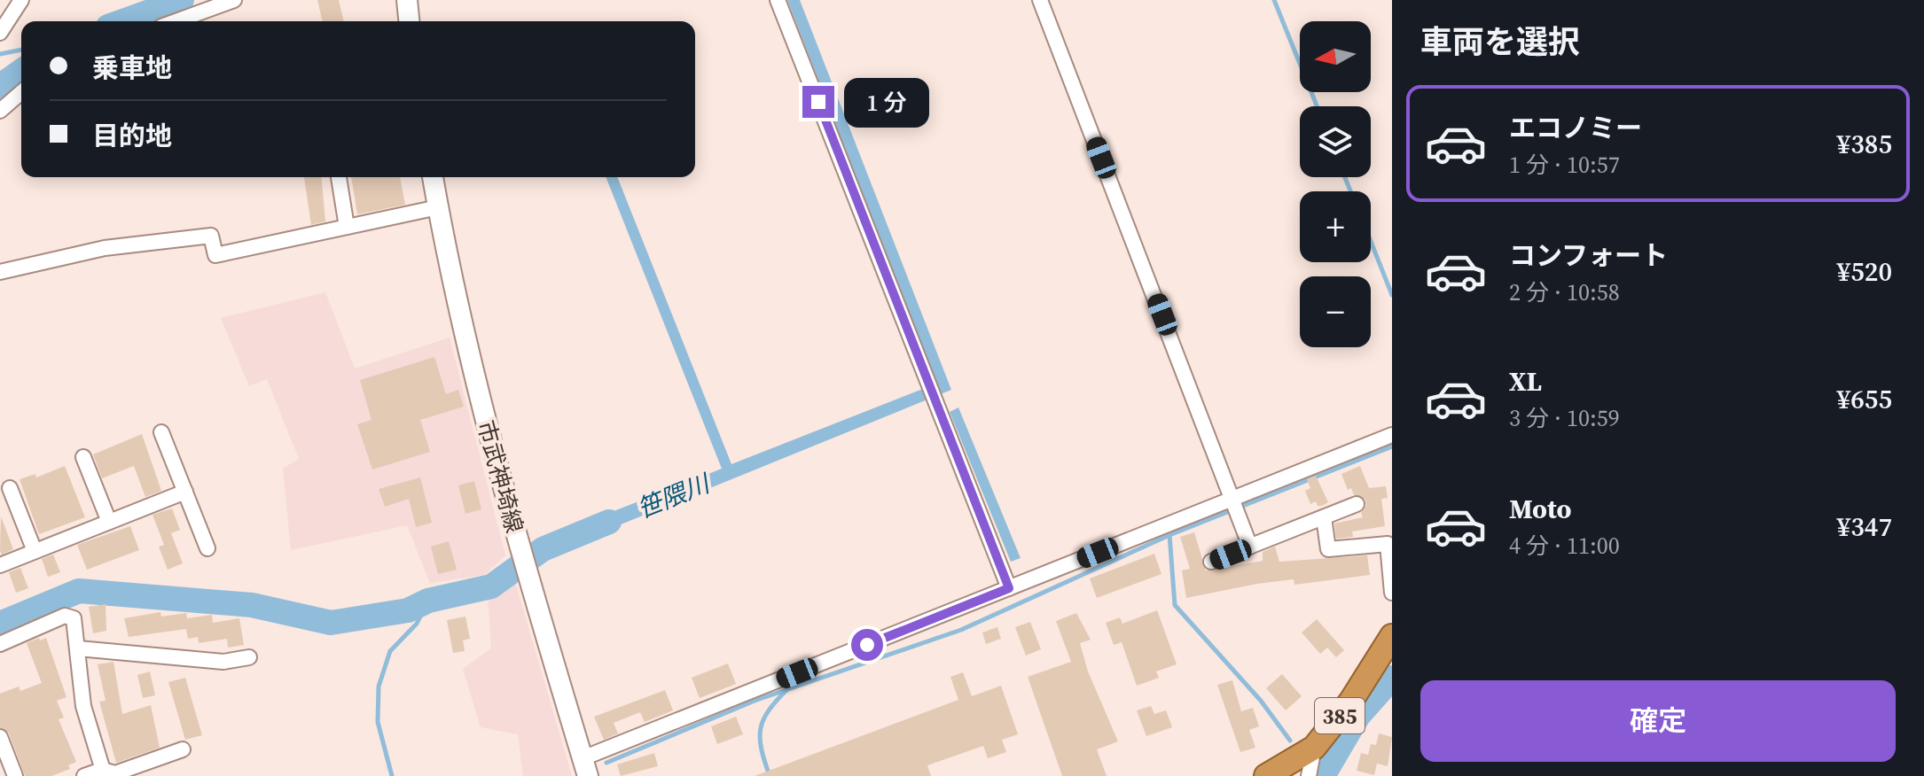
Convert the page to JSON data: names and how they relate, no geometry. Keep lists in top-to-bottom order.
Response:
{
  "streets": {
    "highway": ["385"],
    "main road": ["市武神埼線"]
  },
  "water": ["笹隈川"],
  "north": "left",
  "page": {
    "heading": "車両を選択",
    "map_buttons": ["+", "−"],
    "banner": ["乗車地", "目的地"],
    "bubble": "1 分",
    "list": [
      {
        "name": "エコノミー",
        "note": "1 分 · 10:57",
        "value": "¥385"
      },
      {
        "name": "コンフォート",
        "note": "2 分 · 10:58",
        "value": "¥520"
      },
      {
        "name": "XL",
        "note": "3 分 · 10:59",
        "value": "¥655"
      },
      {
        "name": "Moto",
        "note": "4 分 · 11:00",
        "value": "¥347"
      }
    ],
    "buttons": "確定"
  }
}
